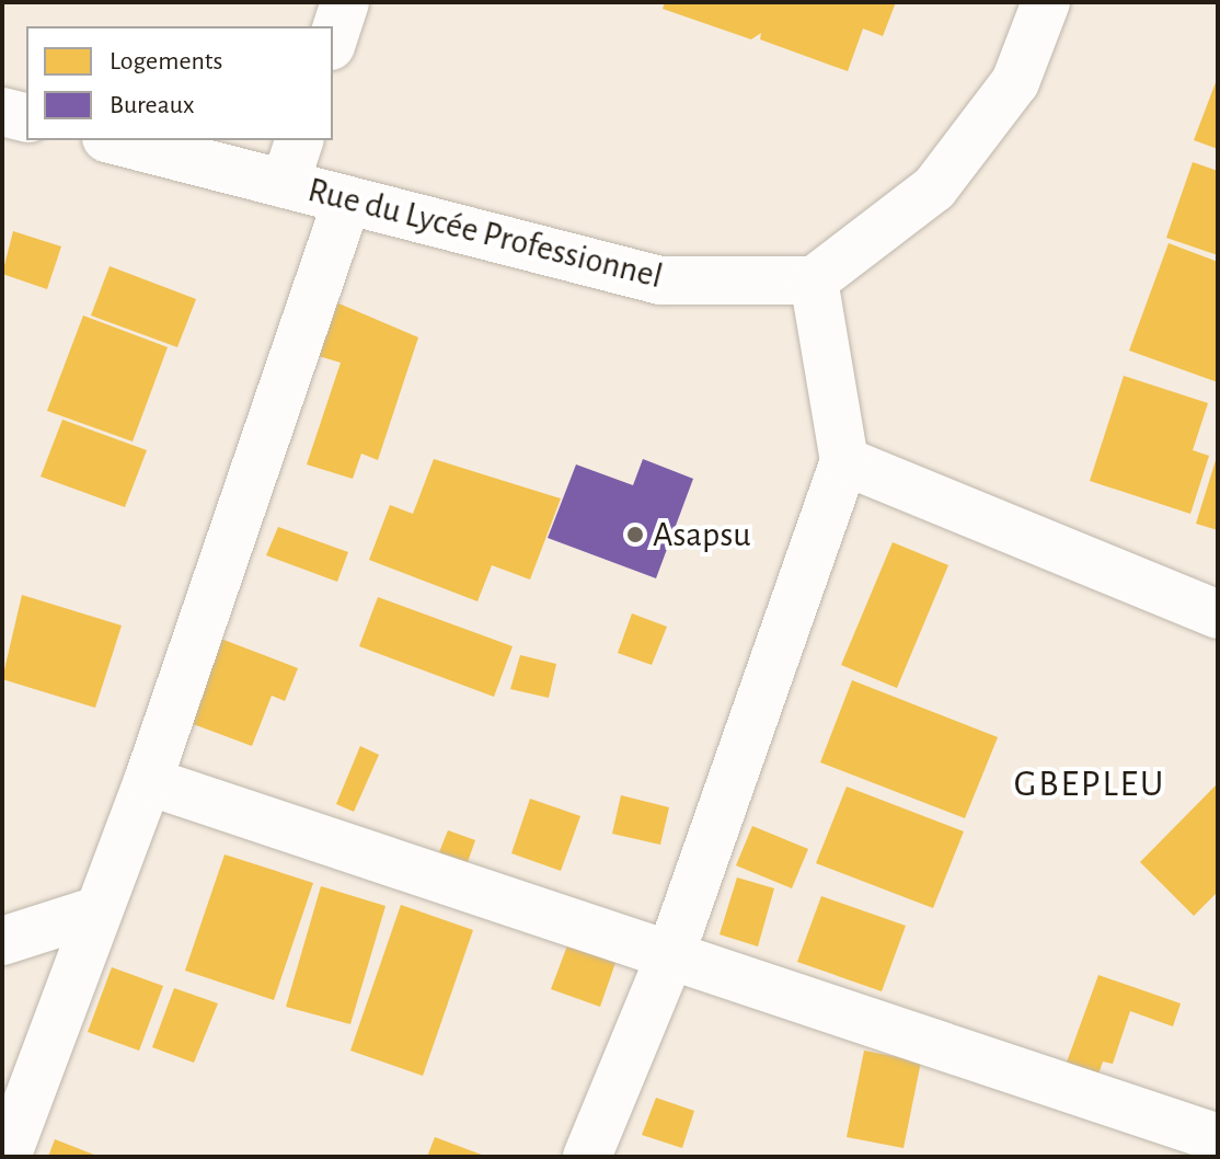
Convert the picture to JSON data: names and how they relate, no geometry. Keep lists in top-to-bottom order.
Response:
{
  "streets": {
    "street": ["Rue du Lycée Professionnel"]
  },
  "districts": ["GBEPLEU"],
  "places": ["Asapsu"],
  "legend": ["Logements", "Bureaux"]
}
